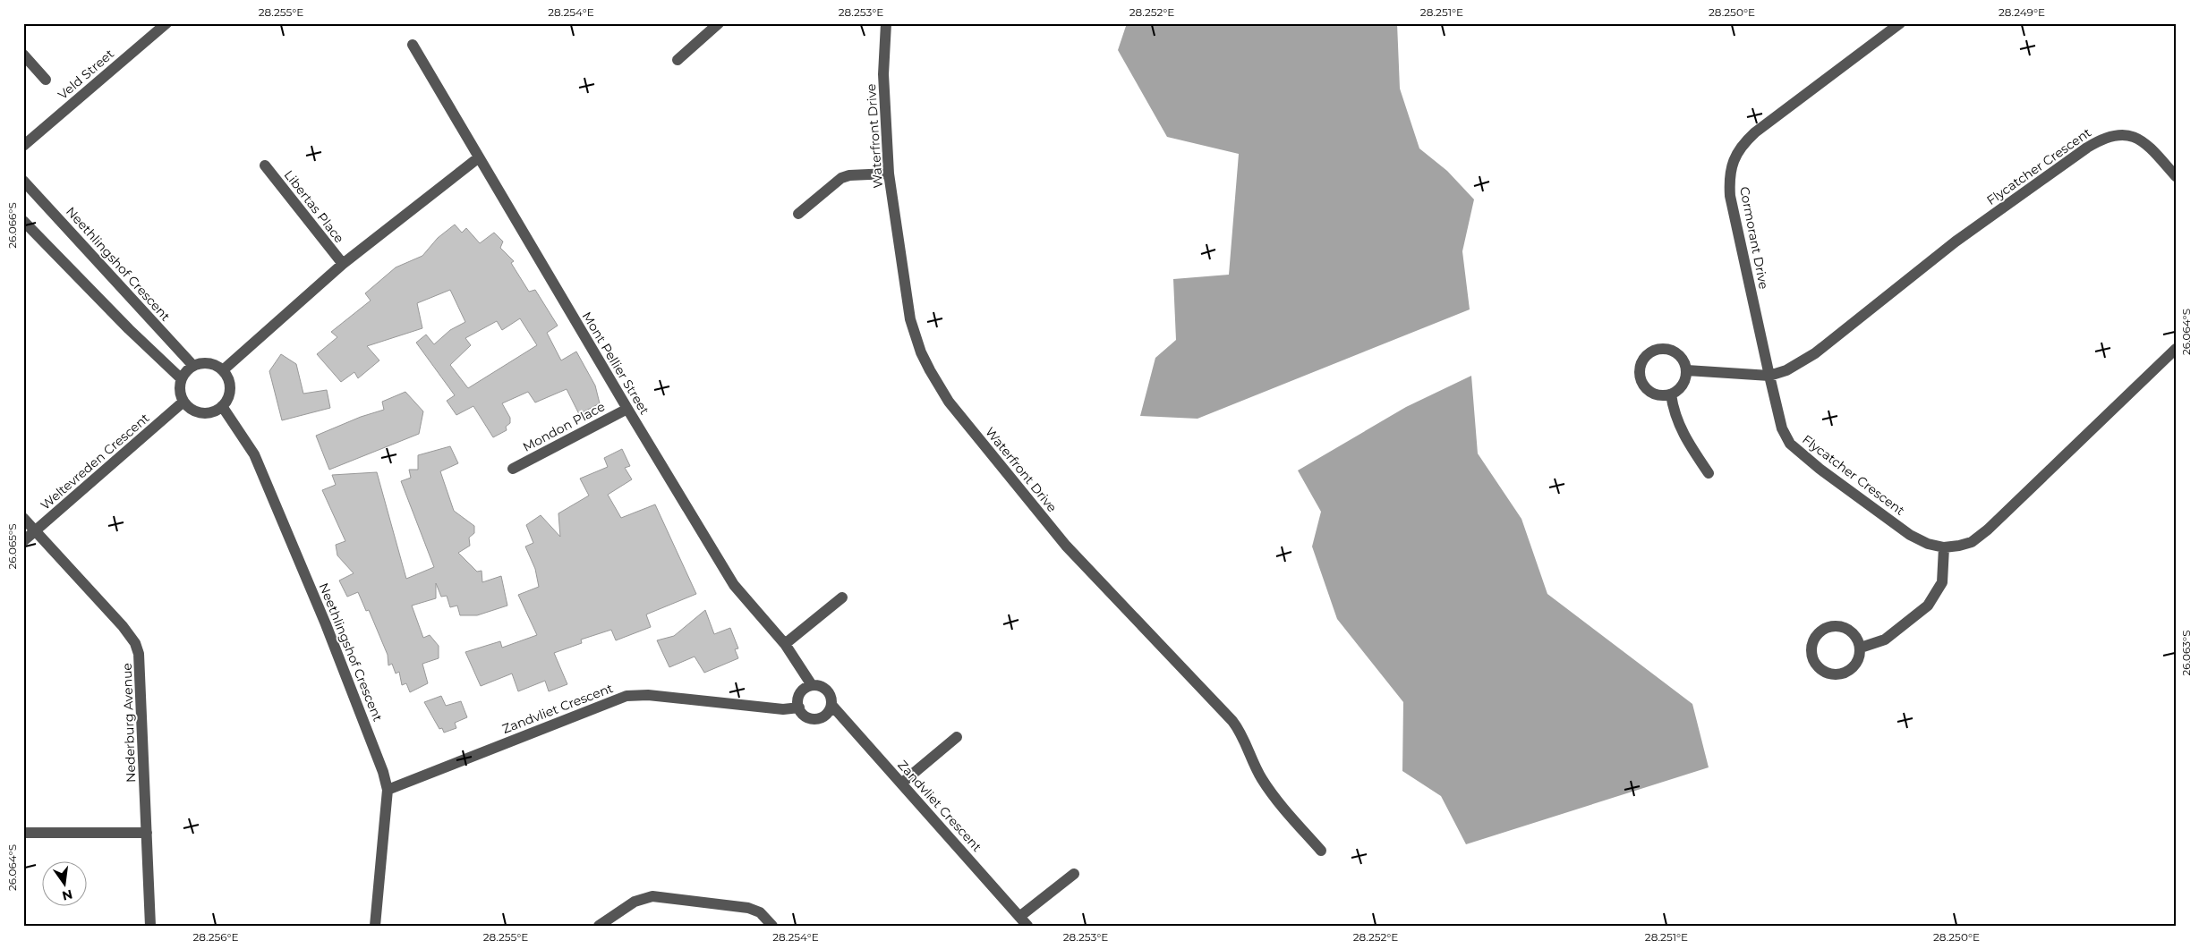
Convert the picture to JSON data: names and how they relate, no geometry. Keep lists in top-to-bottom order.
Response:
{
  "streets": {
    "street": [
      "Veld Street",
      "Waterfront Drive",
      "Flycatcher Crescent",
      "Libertas Place",
      "Cormorant Drive",
      "Neethlingshof Crescent",
      "Mont Pellier Street",
      "Mondon Place",
      "Weltevreden Crescent",
      "Zandvliet Crescent",
      "Nederburg Avenue"
    ]
  },
  "crossings": [
    ["Flycatcher Crescent", "Cormorant Drive"],
    ["Neethlingshof Crescent", "Weltevreden Crescent"],
    ["Neethlingshof Crescent", "Zandvliet Crescent"],
    ["Mont Pellier Street", "Mondon Place"],
    ["Mont Pellier Street", "Zandvliet Crescent"],
    ["Weltevreden Crescent", "Nederburg Avenue"]
  ],
  "north": "bottom",
  "coordinates": [
    "28.255°E",
    "28.254°E",
    "28.253°E",
    "28.252°E",
    "28.251°E",
    "28.250°E",
    "28.249°E",
    "26.066°S",
    "26.064°S",
    "26.065°S",
    "26.063°S",
    "28.256°E"
  ]
}
